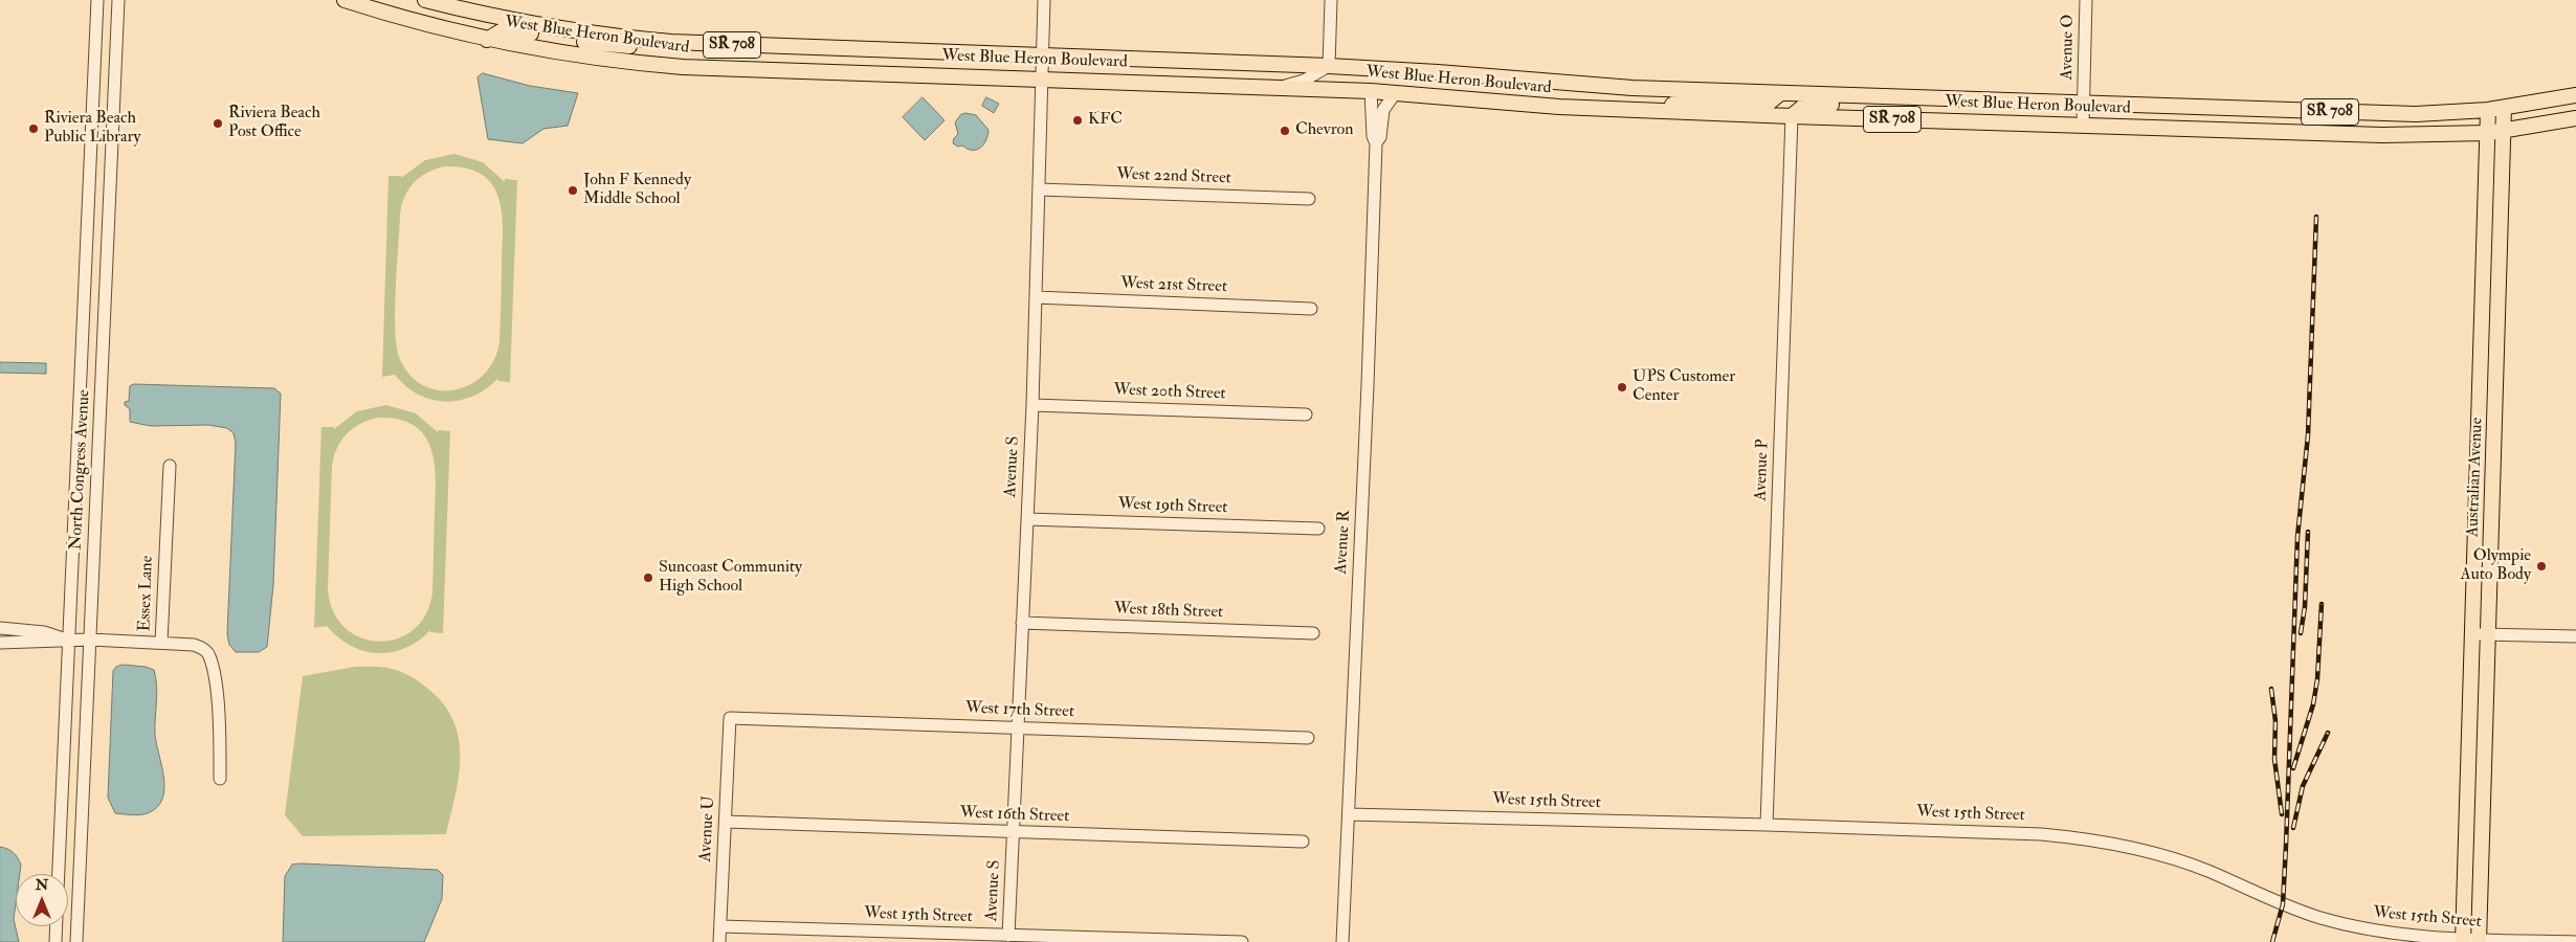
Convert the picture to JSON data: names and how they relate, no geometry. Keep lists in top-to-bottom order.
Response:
{
  "streets": {
    "main road": ["West Blue Heron Boulevard", "SR 708", "Australian Avenue"],
    "street": [
      "Avenue O",
      "West 22nd Street",
      "West 21st Street",
      "West 20th Street",
      "Avenue S",
      "North Congress Avenue",
      "Avenue P",
      "West 19th Street",
      "Avenue R",
      "Essex Lane",
      "West 18th Street",
      "West 17th Street",
      "West 15th Street",
      "West 16th Street",
      "Avenue U"
    ]
  },
  "crossings": [
    ["West Blue Heron Boulevard", "Avenue O"],
    ["West Blue Heron Boulevard", "Avenue S"],
    ["West Blue Heron Boulevard", "Avenue P"],
    ["West Blue Heron Boulevard", "Australian Avenue"],
    ["West Blue Heron Boulevard", "Avenue R"],
    ["West 22nd Street", "Avenue S"],
    ["West 21st Street", "Avenue S"],
    ["West 20th Street", "Avenue S"],
    ["Avenue S", "West 19th Street"],
    ["Avenue S", "West 18th Street"],
    ["Avenue S", "West 17th Street"],
    ["Avenue S", "West 15th Street"],
    ["Avenue S", "West 16th Street"],
    ["Avenue P", "West 15th Street"],
    ["Australian Avenue", "West 15th Street"],
    ["Avenue R", "West 15th Street"],
    ["West 17th Street", "Avenue U"],
    ["West 15th Street", "Avenue U"],
    ["West 16th Street", "Avenue U"]
  ],
  "places": [
    "KFC",
    "Riviera Beach Post Office",
    "Riviera Beach Public Library",
    "Chevron",
    "John F Kennedy Middle School",
    "UPS Customer Center",
    "Olympie Auto Body",
    "Suncoast Community High School"
  ],
  "north": "top"
}
